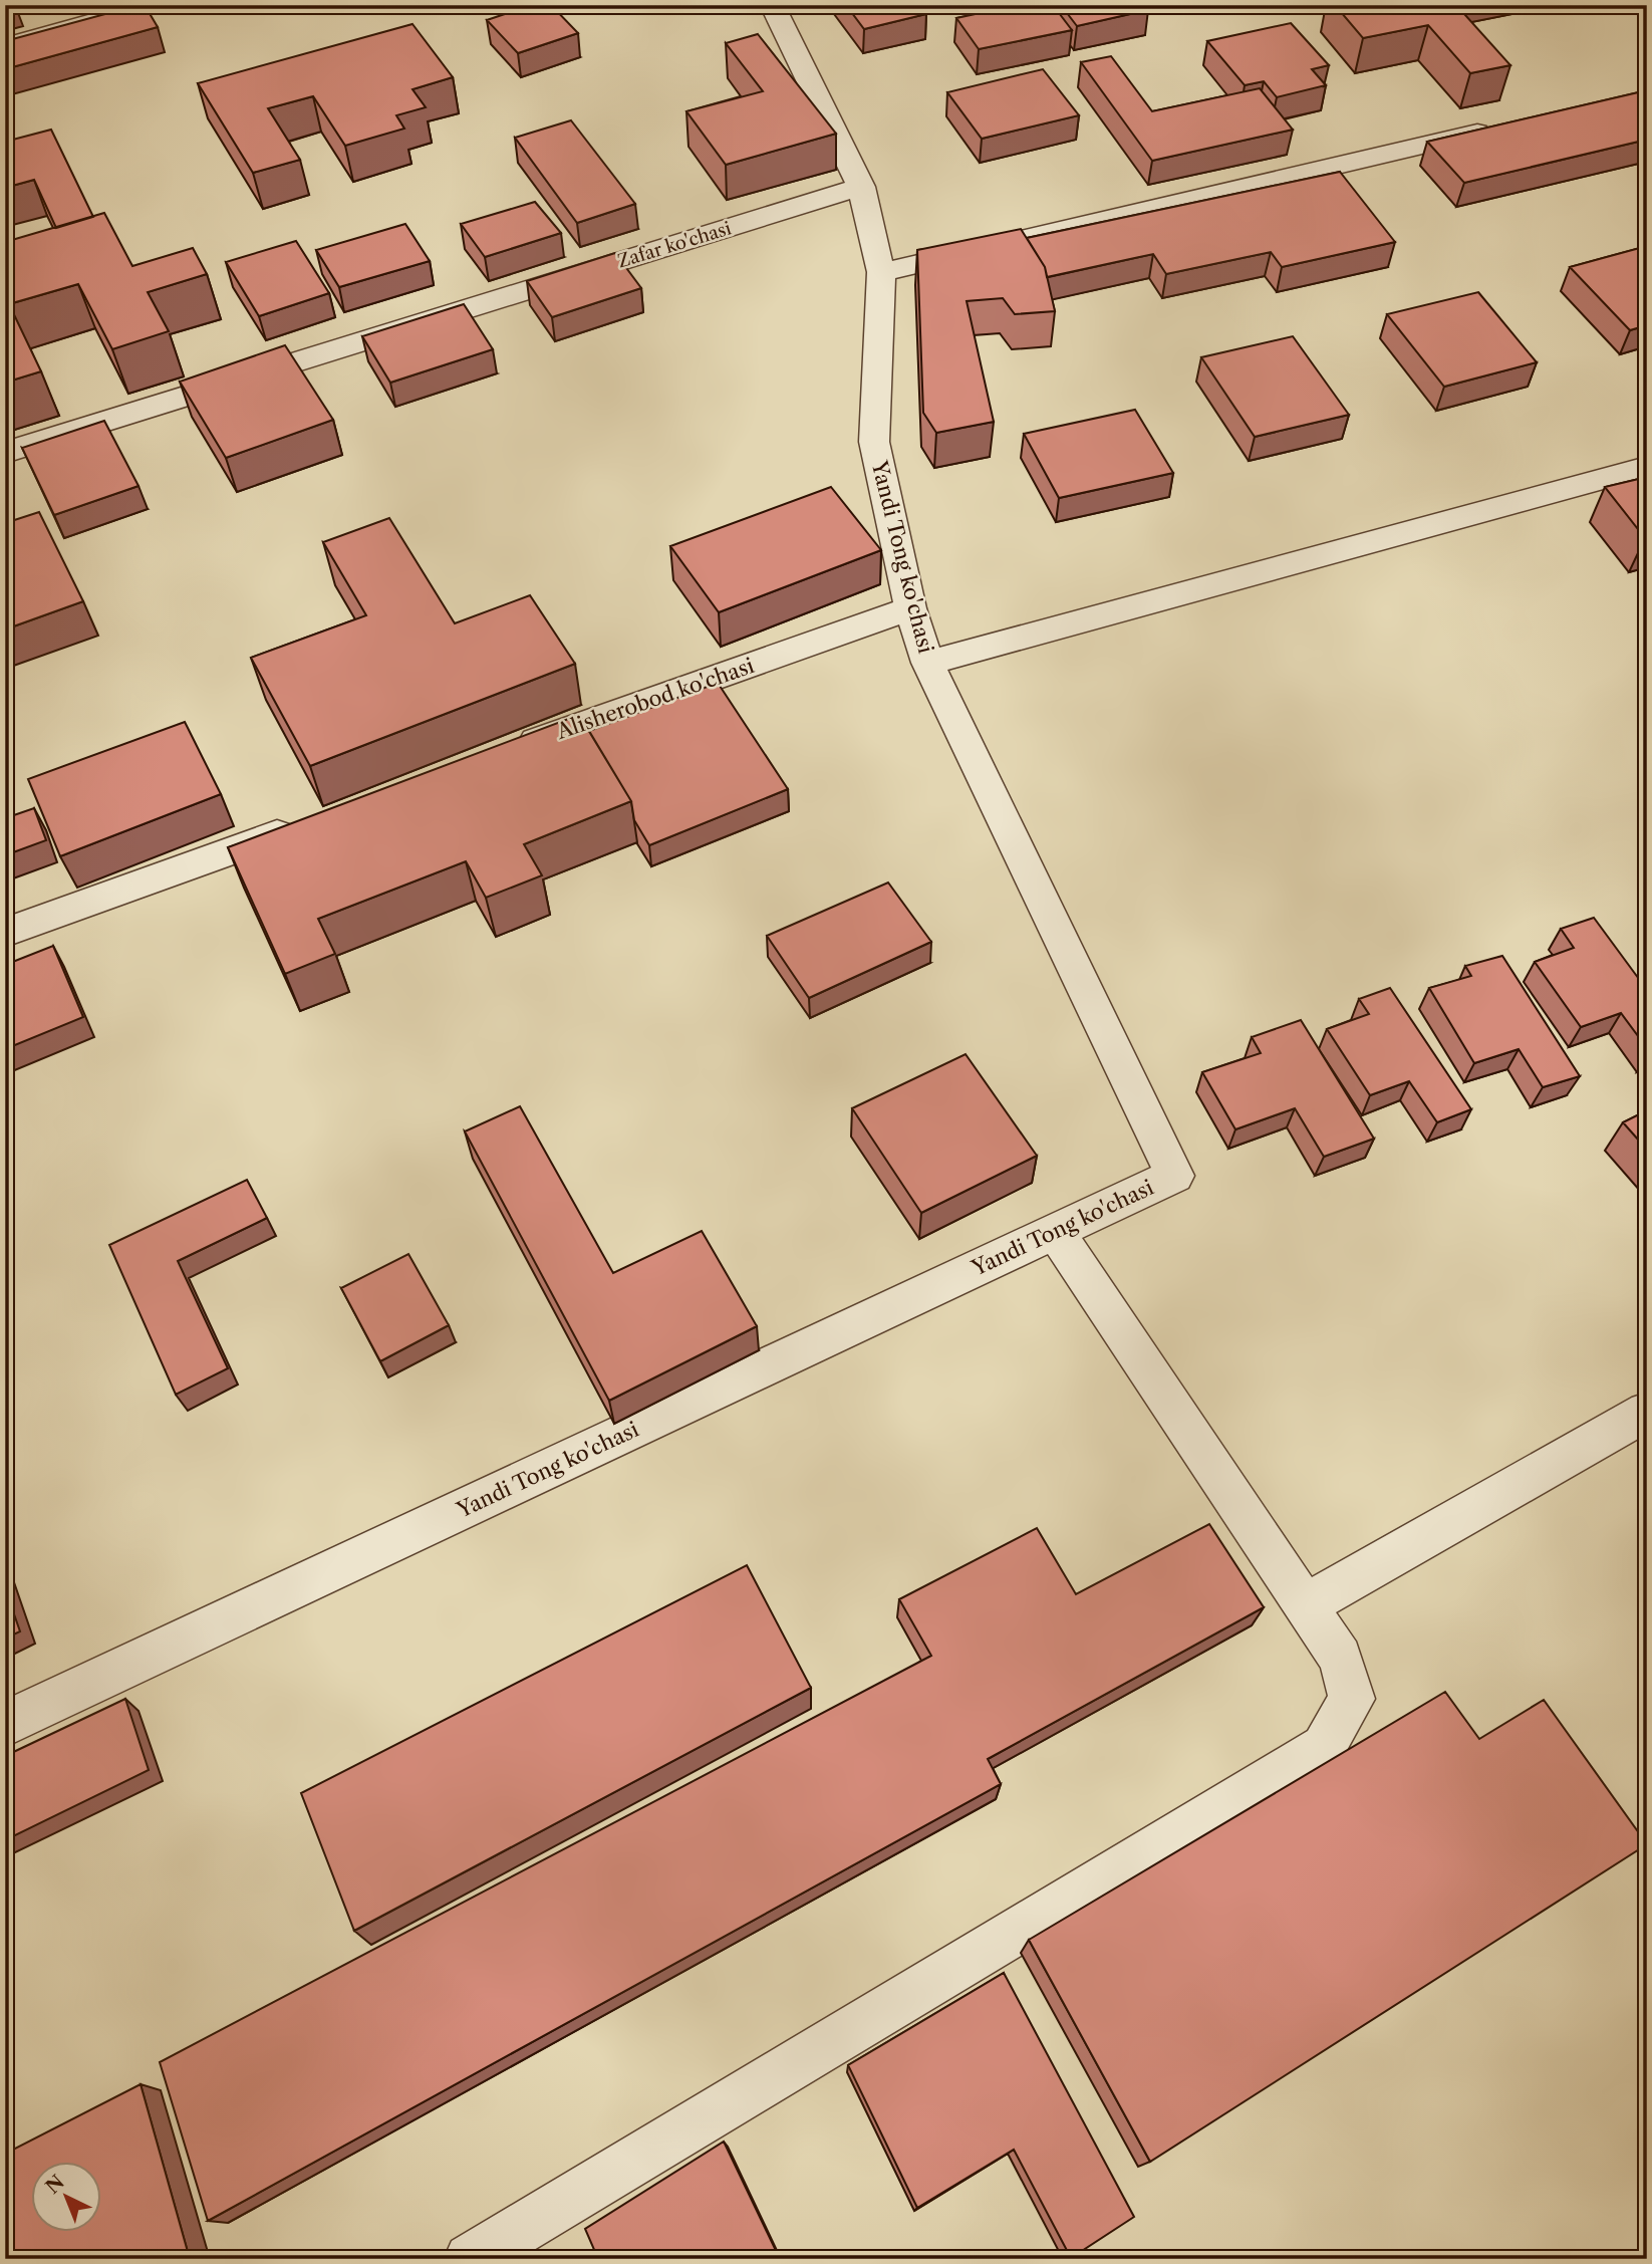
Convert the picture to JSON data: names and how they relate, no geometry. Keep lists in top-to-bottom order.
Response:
{
  "streets": {
    "street": ["Zafar ko'chasi", "Yandi Tong ko'chasi", "Alisherobod ko'chasi"]
  },
  "crossings": [
    ["Zafar ko'chasi", "Yandi Tong ko'chasi"],
    ["Yandi Tong ko'chasi", "Alisherobod ko'chasi"]
  ],
  "north": "top left"
}
